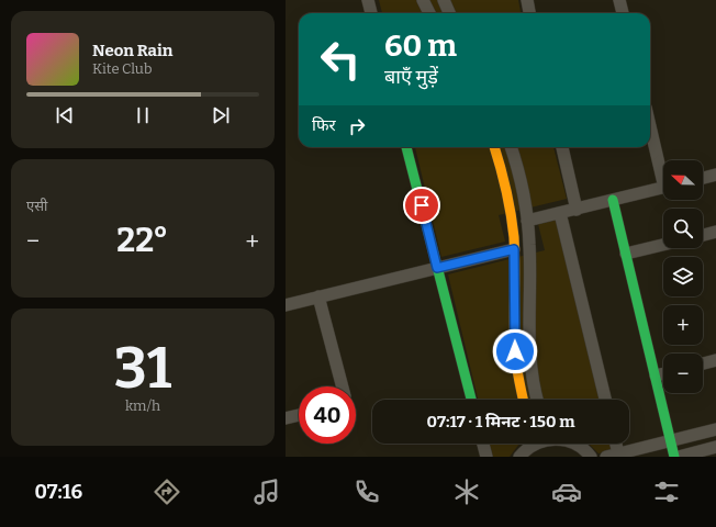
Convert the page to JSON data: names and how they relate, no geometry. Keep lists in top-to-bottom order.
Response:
{
  "north": "left",
  "page": {
    "turn": ["60 m", "बाएँ मुड़ें"],
    "song": ["Neon Rain", "Kite Club"],
    "then": "फिर",
    "tile": [
      "एसी",
      ["31", "km/h"]
    ],
    "map_buttons": ["+", "−"],
    "heat": ["−", "22°", "+"],
    "limit": "40",
    "trip": "07:17 · 1 मिनट · 150 m",
    "tabs": "07:16"
  }
}
